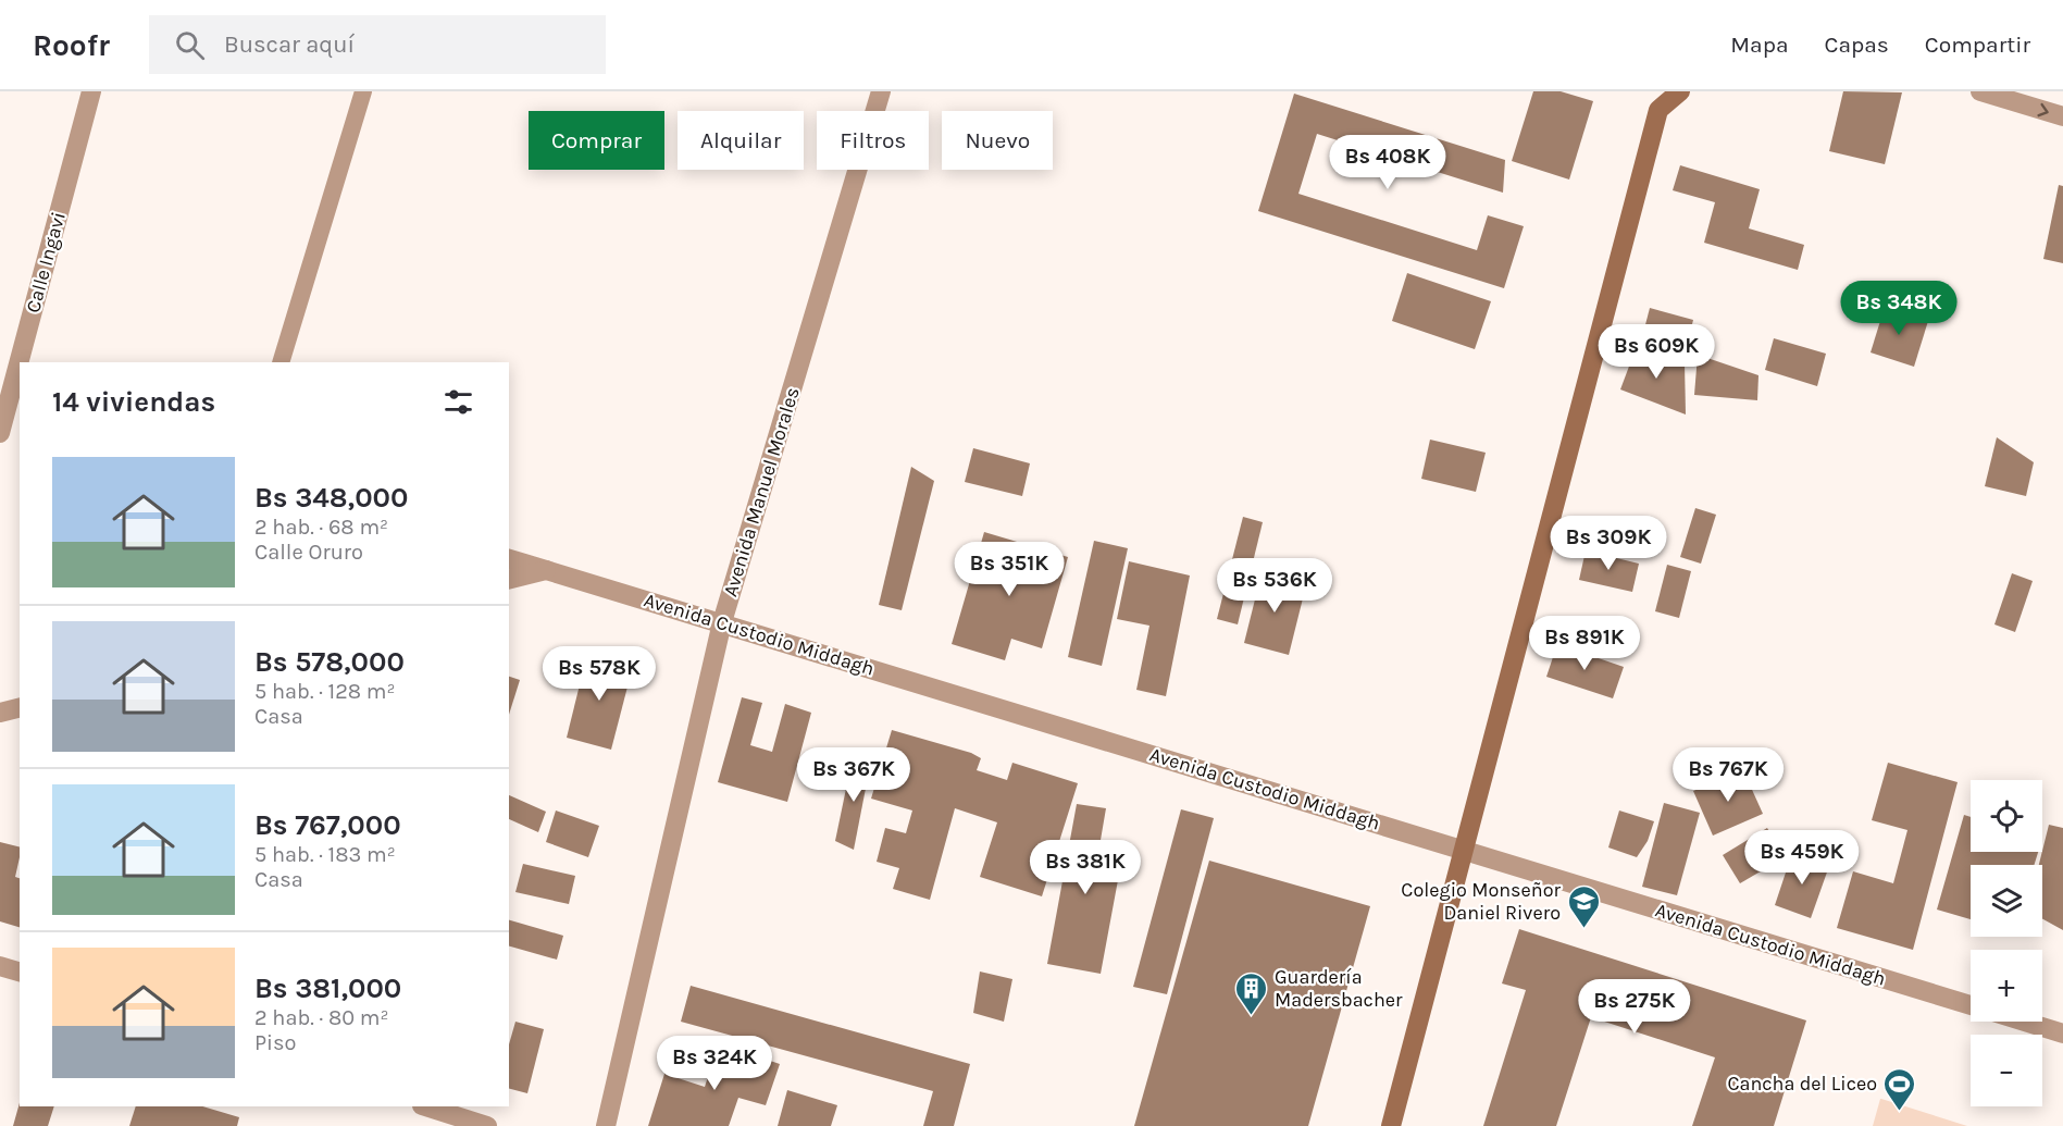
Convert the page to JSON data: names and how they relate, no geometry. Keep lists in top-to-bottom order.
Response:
{
  "streets": {
    "street": ["Calle Ingavi", "Avenida Manuel Morales", "Avenida Custodio Middagh"]
  },
  "crossings": [
    ["Avenida Manuel Morales", "Avenida Custodio Middagh"]
  ],
  "places": {
    "school or university": ["Colegio Monseñor Daniel Rivero"],
    "building": ["Guardería Madersbacher"],
    "sports": ["Cancha del Liceo"]
  },
  "page": {
    "header": "Roofr",
    "search": "Buscar aquí",
    "nav": ["Mapa", "Capas", "Compartir"],
    "chip": [
      "Comprar",
      "Alquilar",
      "Filtros",
      "Nuevo"
    ],
    "price": [
      "Bs 408K",
      "Bs 348K",
      "Bs 609K",
      "Bs 309K",
      "Bs 351K",
      "Bs 536K",
      "Bs 891K",
      "Bs 578K",
      "Bs 367K",
      "Bs 767K",
      "Bs 459K",
      "Bs 381K",
      "Bs 275K",
      "Bs 324K"
    ],
    "heading": "14 viviendas",
    "list": [
      {
        "name": "Bs 348,000",
        "note": "2 hab. · 68 m² · Calle Oruro"
      },
      {
        "name": "Bs 578,000",
        "note": "5 hab. · 128 m² · Casa"
      },
      {
        "name": "Bs 767,000",
        "note": "5 hab. · 183 m² · Casa"
      },
      {
        "name": "Bs 381,000",
        "note": "2 hab. · 80 m² · Piso"
      }
    ],
    "map_buttons": ["+", "−"]
  }
}
